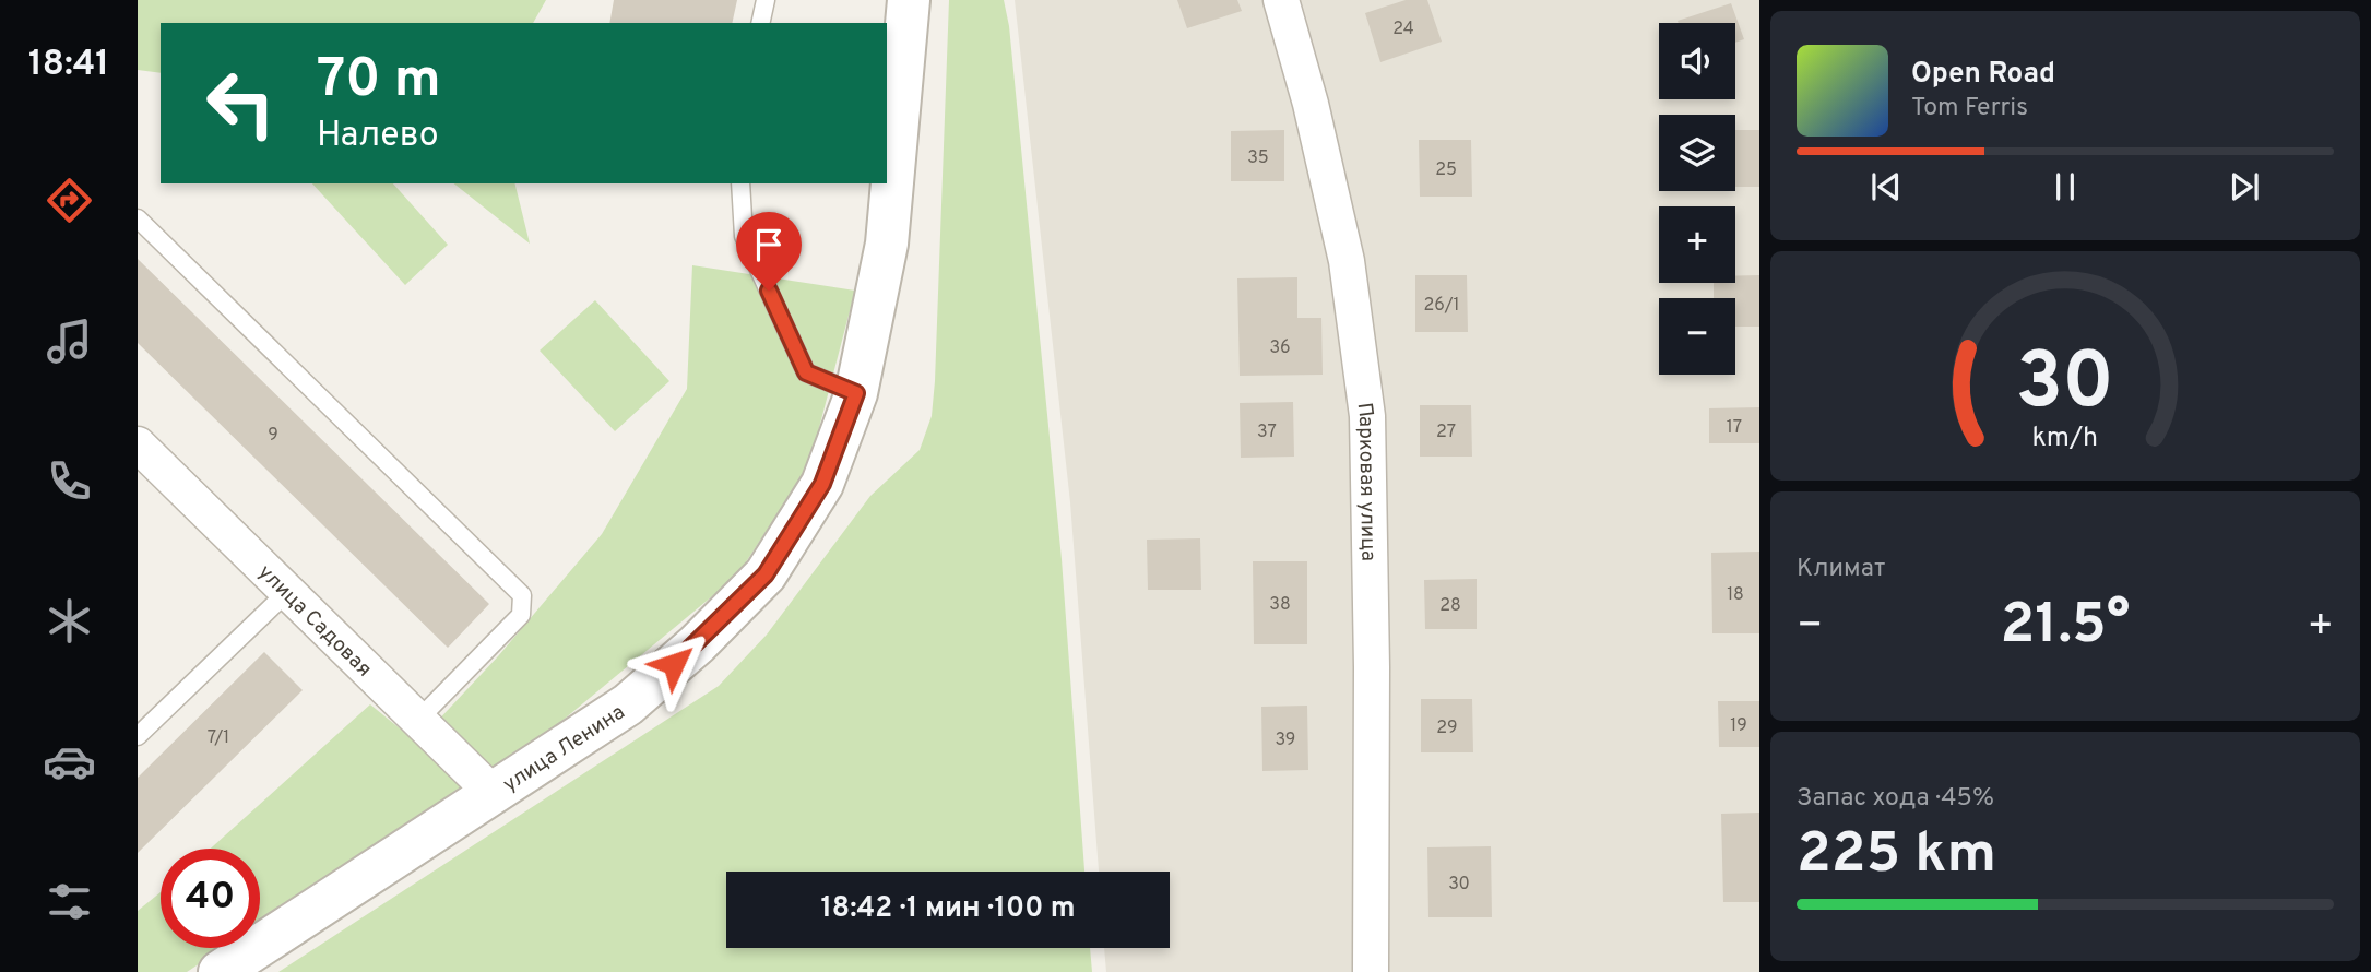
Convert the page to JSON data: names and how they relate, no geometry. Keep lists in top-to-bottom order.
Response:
{
  "streets": {
    "street": ["Парковая улица", "улица Садовая", "улица Ленина"]
  },
  "crossings": [
    ["улица Садовая", "улица Ленина"]
  ],
  "house_numbers": [
    "24",
    "35",
    "25",
    "26/1",
    "36",
    "17",
    "37",
    "27",
    "9",
    "18",
    "38",
    "28",
    "19",
    "29",
    "7/1",
    "39",
    "30"
  ],
  "page": {
    "tabs": "18:41",
    "map_buttons": ["+", "−"],
    "turn": ["70 m", "Налево"],
    "song": ["Open Road", "Tom Ferris"],
    "tile": [
      "Климат",
      ["Запас хода · 45%", "225 km"]
    ],
    "heat": ["−", "21.5°", "+"],
    "limit": "40",
    "trip": "18:42 · 1 мин · 100 m",
    "gauge": ["30", "km/h"]
  }
}
